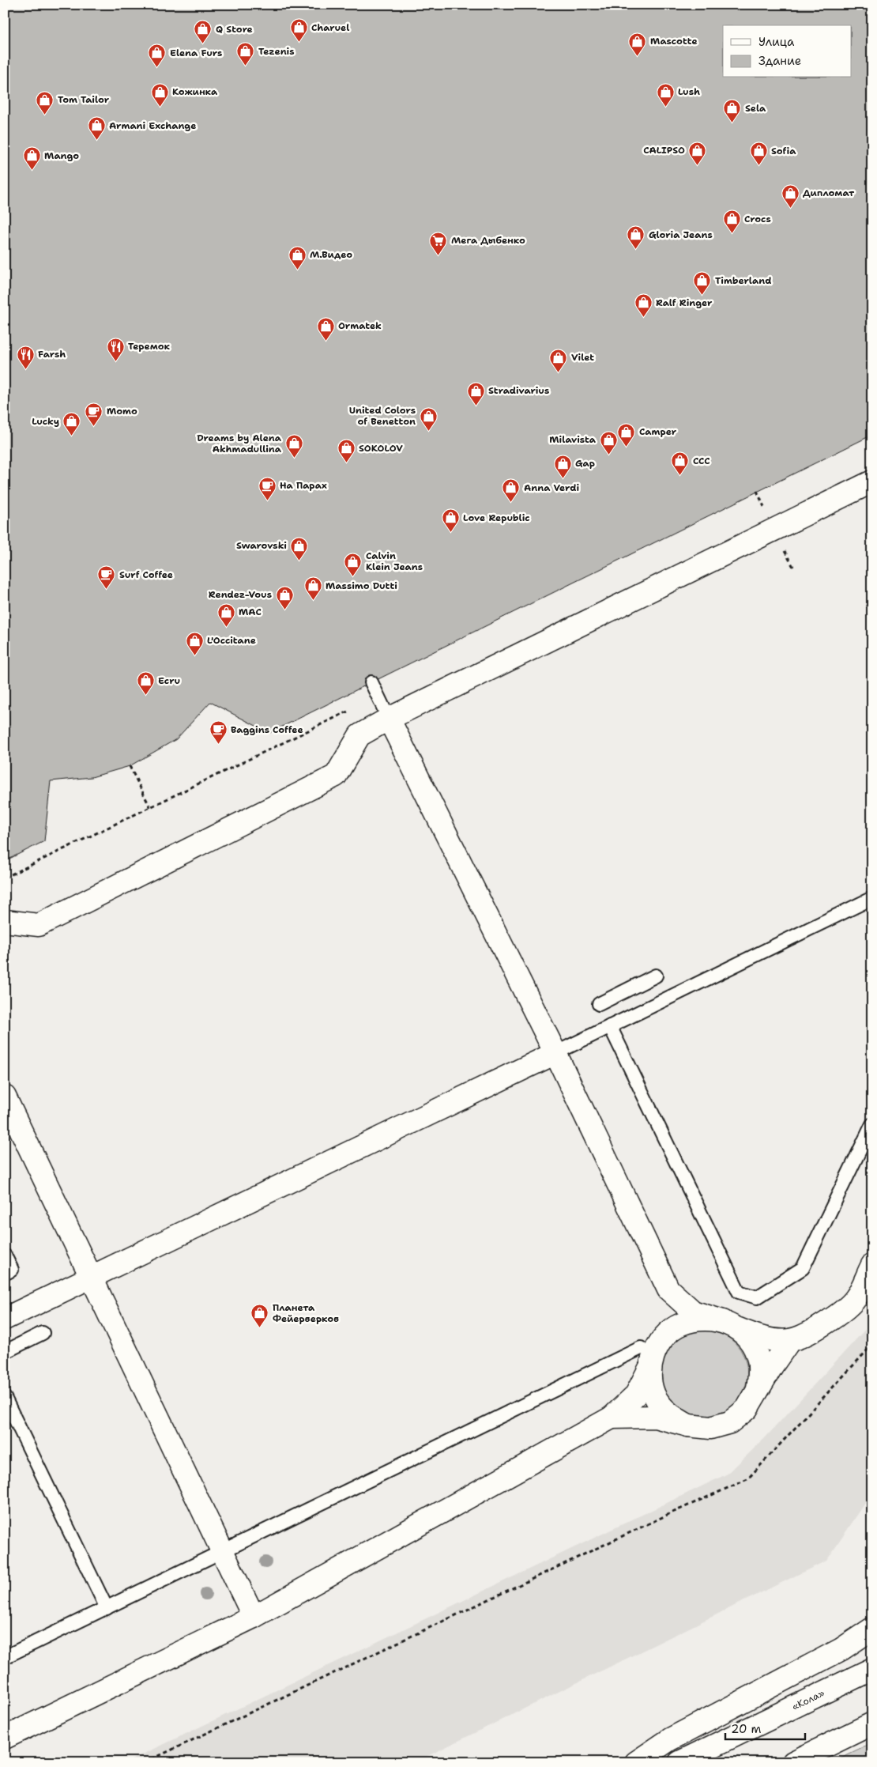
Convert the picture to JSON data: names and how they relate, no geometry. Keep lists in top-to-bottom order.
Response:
{
  "streets": {
    "street": ["«Кола»"]
  },
  "places": {
    "shop": [
      "Charuel",
      "Q Store",
      "Mascotte",
      "Tezenis",
      "Elena Furs",
      "Кожинка",
      "Lush",
      "Tom Tailor",
      "Sela",
      "Armani Exchange",
      "CALIPSO",
      "Sofia",
      "Mango",
      "Дипломат",
      "Crocs",
      "Gloria Jeans",
      "М.Видео",
      "Timberland",
      "Ralf Ringer",
      "Ormatek",
      "Vilet",
      "Stradivarius",
      "United Colors of Benetton",
      "Lucky",
      "Camper",
      "Milavista",
      "Dreams by Alena Akhmadullina",
      "SOKOLOV",
      "CCC",
      "Gap",
      "Anna Verdi",
      "Love Republic",
      "Swarovski",
      "Calvin Klein Jeans",
      "Massimo Dutti",
      "Rendez-Vous",
      "MAC",
      "L'Occitane",
      "Ecru",
      "Планета Фейерверков"
    ],
    "supermarket": ["Мега Дыбенко"],
    "restaurant": ["Теремок", "Farsh"],
    "cafe": [
      "Momo",
      "На Парах",
      "Surf Coffee",
      "Baggins Coffee"
    ]
  },
  "legend": ["Улица", "Здание"],
  "scale_bar": "20 m"
}
